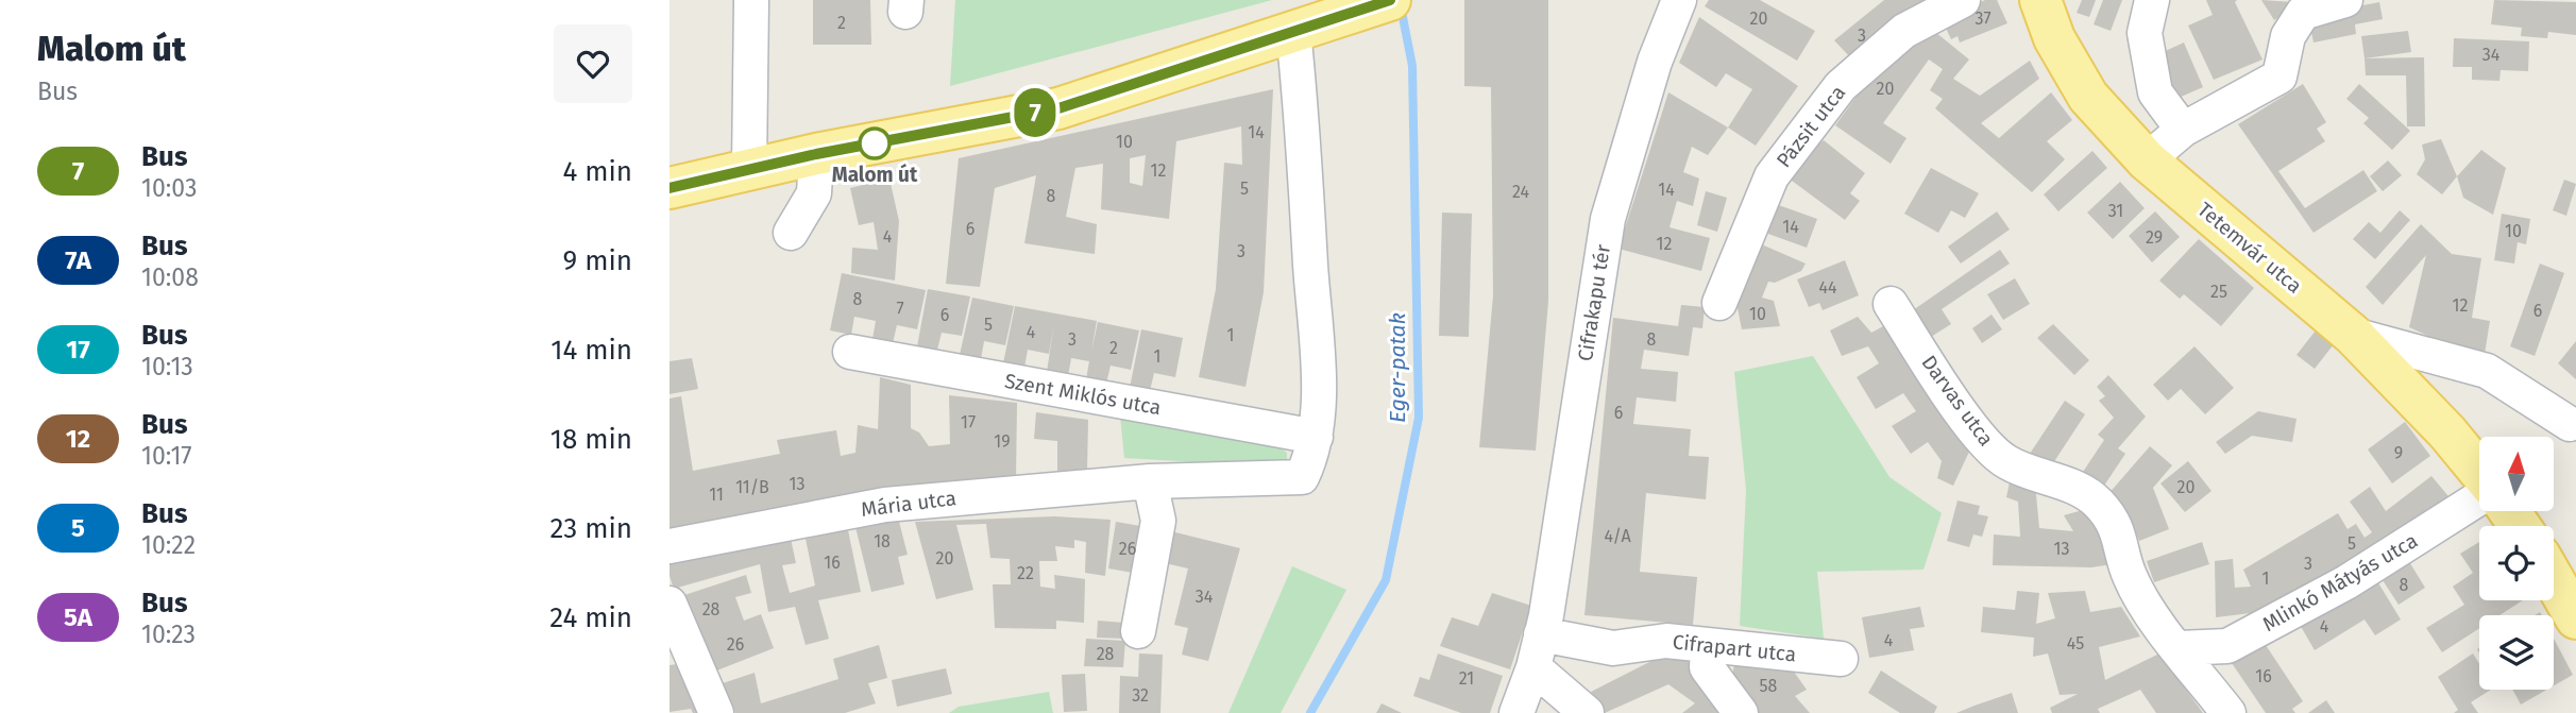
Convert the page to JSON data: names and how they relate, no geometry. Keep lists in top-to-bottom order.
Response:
{
  "streets": {
    "main road": ["Tetemvár utca"],
    "street": [
      "Pázsit utca",
      "Cifrakapu tér",
      "Szent Miklós utca",
      "Darvas utca",
      "Mária utca",
      "Mlinkó Mátyás utca",
      "Cifrapart utca"
    ]
  },
  "crossings": [
    ["Cifrakapu tér", "Cifrapart utca"],
    ["Szent Miklós utca", "Mária utca"],
    ["Darvas utca", "Mlinkó Mátyás utca"]
  ],
  "water": ["Eger-patak"],
  "places": ["Malom út"],
  "lines": ["bus line 7"],
  "house_numbers": [
    "20",
    "37",
    "2",
    "3",
    "34",
    "20",
    "14",
    "10",
    "12",
    "5",
    "14",
    "24",
    "8",
    "31",
    "14",
    "6",
    "10",
    "4",
    "29",
    "12",
    "3",
    "44",
    "25",
    "8",
    "12",
    "7",
    "6",
    "10",
    "6",
    "5",
    "4",
    "1",
    "3",
    "8",
    "2",
    "1",
    "6",
    "17",
    "19",
    "9",
    "13",
    "11/B",
    "20",
    "11",
    "4/A",
    "18",
    "5",
    "26",
    "13",
    "20",
    "16",
    "3",
    "22",
    "1",
    "8",
    "34",
    "28",
    "4",
    "4",
    "45",
    "26",
    "28",
    "16",
    "21",
    "58",
    "32"
  ],
  "north": "top",
  "page": {
    "heading": ["Malom út", "Bus"],
    "on_map": "7",
    "list": [
      {
        "mark": "7",
        "name": "Bus",
        "note": "10:03",
        "value": "4 min"
      },
      {
        "mark": "7A",
        "name": "Bus",
        "note": "10:08",
        "value": "9 min"
      },
      {
        "mark": "17",
        "name": "Bus",
        "note": "10:13",
        "value": "14 min"
      },
      {
        "mark": "12",
        "name": "Bus",
        "note": "10:17",
        "value": "18 min"
      },
      {
        "mark": "5",
        "name": "Bus",
        "note": "10:22",
        "value": "23 min"
      },
      {
        "mark": "5A",
        "name": "Bus",
        "note": "10:23",
        "value": "24 min"
      }
    ]
  }
}
